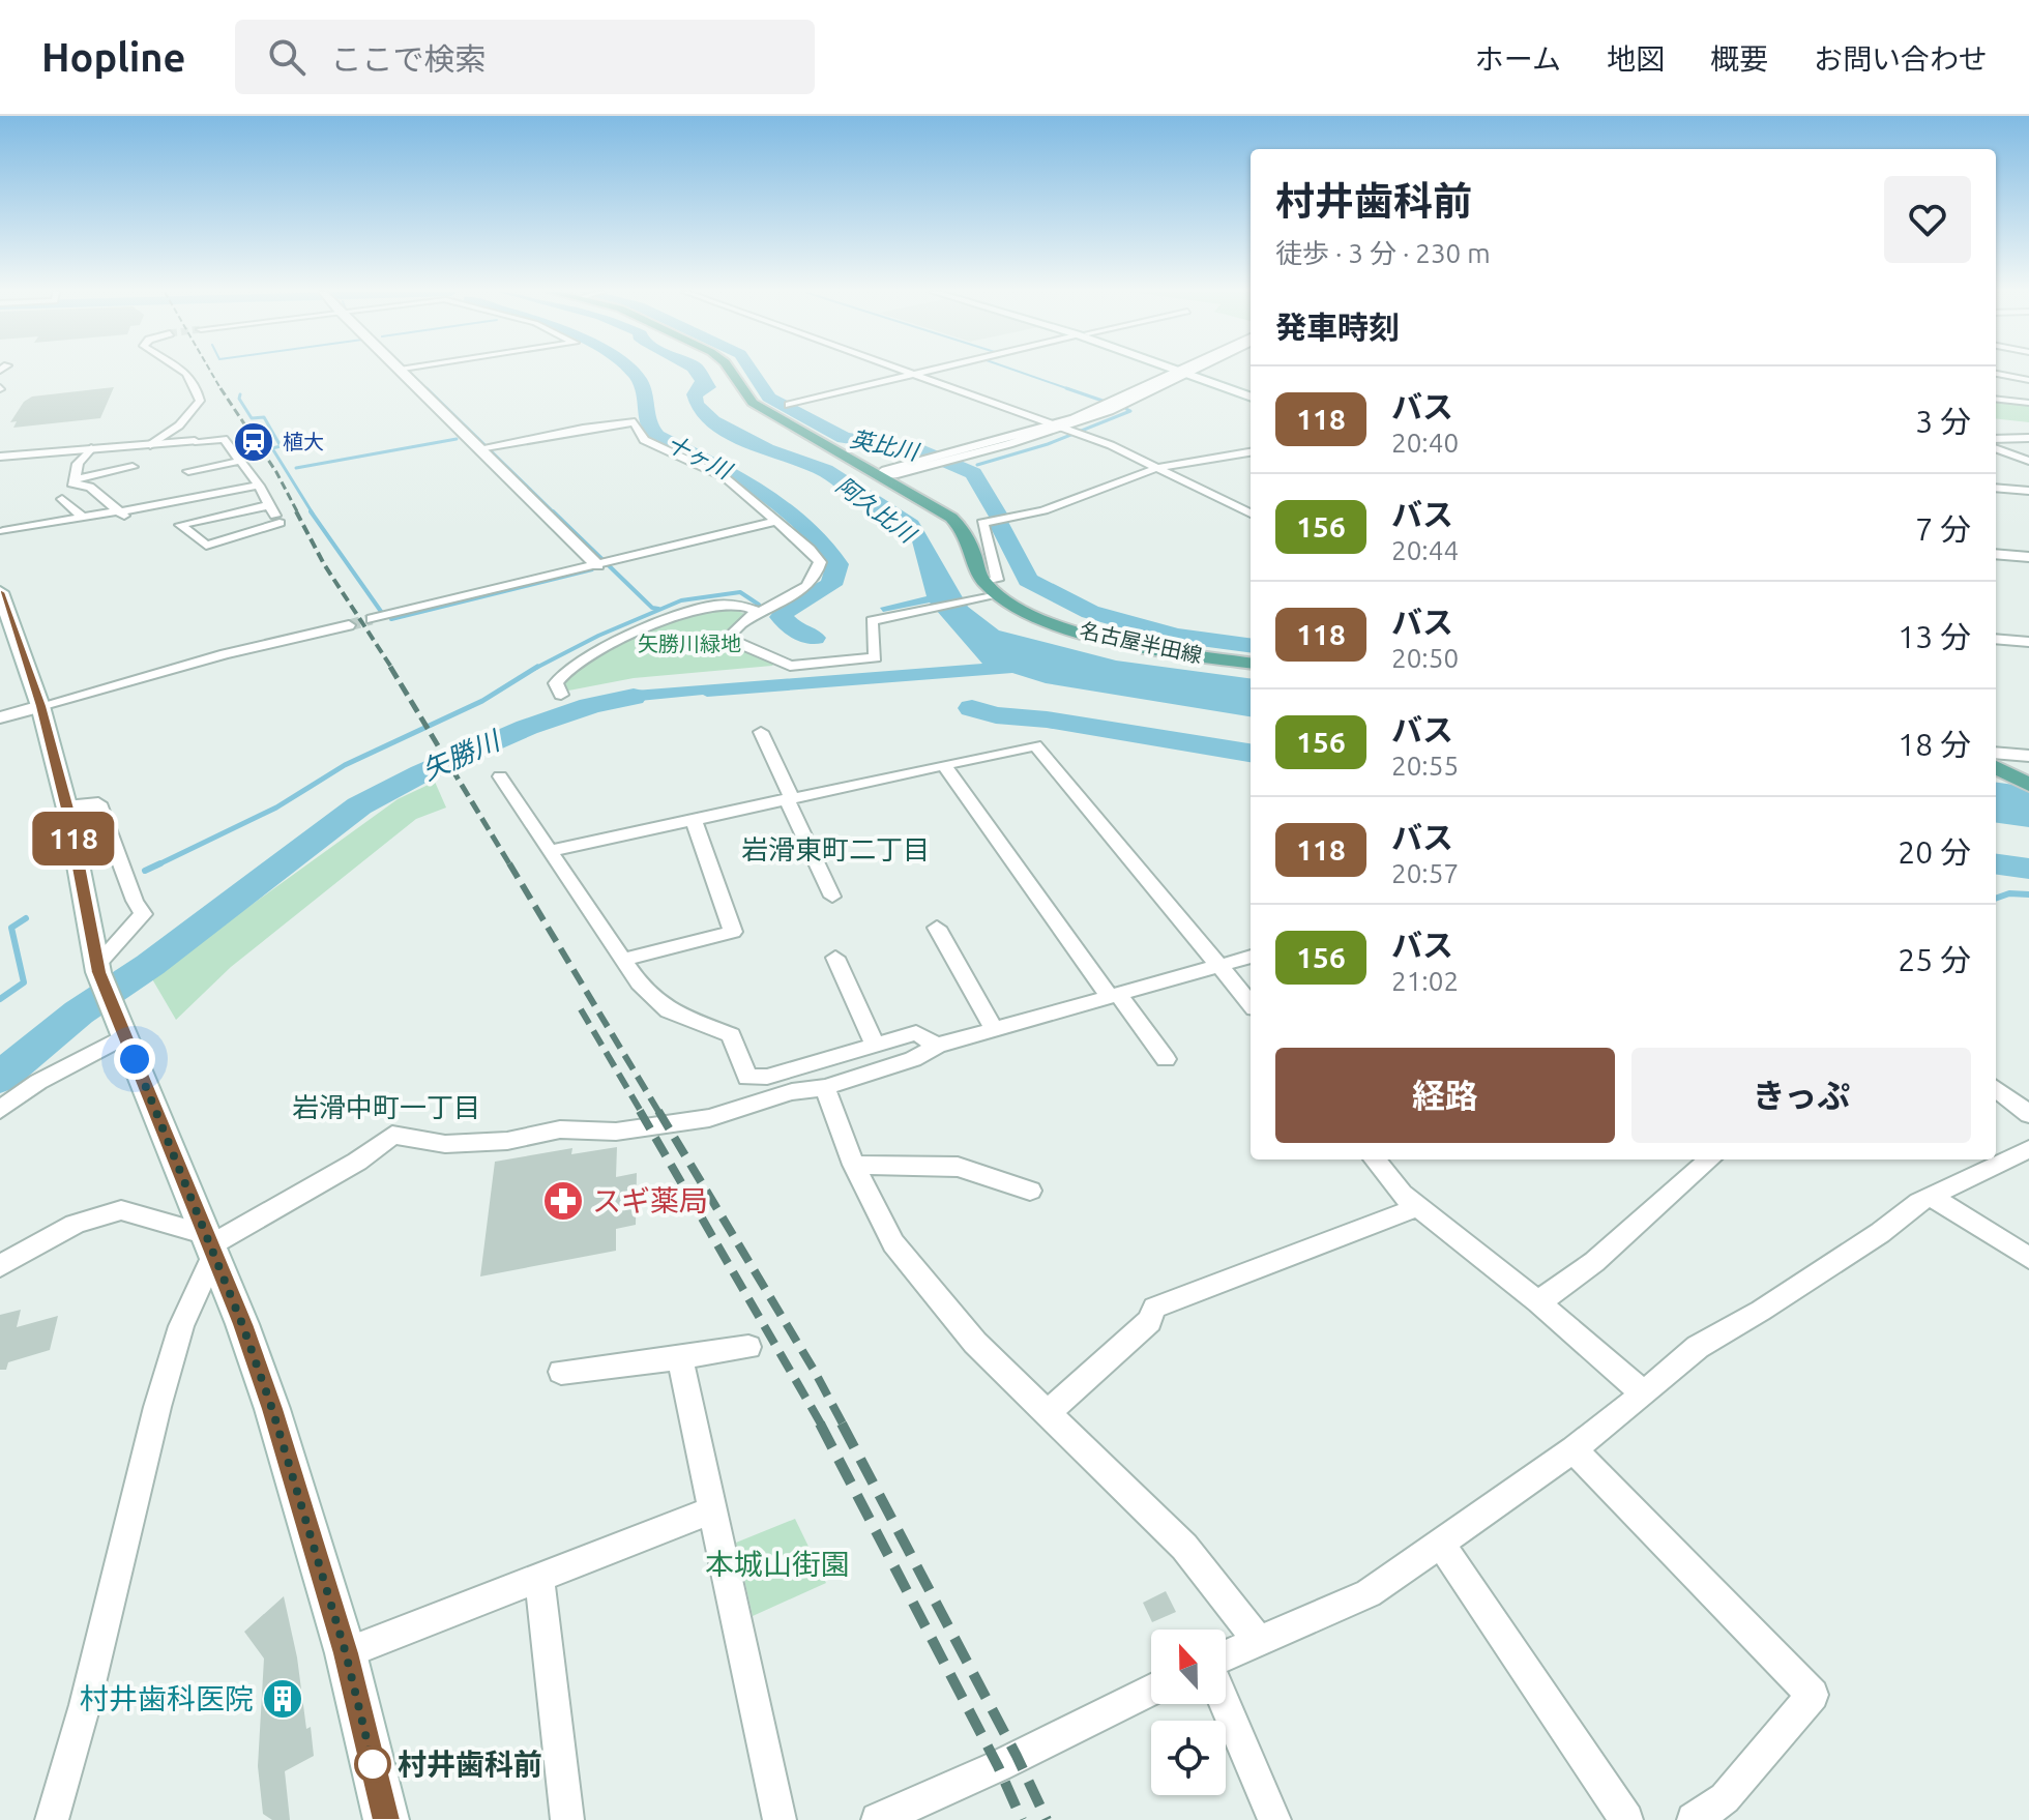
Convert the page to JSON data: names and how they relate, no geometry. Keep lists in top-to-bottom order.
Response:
{
  "streets": {
    "main road": ["名古屋半田線"]
  },
  "districts": ["岩滑東町二丁目", "岩滑中町一丁目"],
  "water": [
    "英比川",
    "十ヶ川",
    "阿久比川",
    "矢勝川"
  ],
  "parks": ["矢勝川緑地", "本城山街園"],
  "places": {
    "station": ["植大"],
    "pharmacy": ["スギ薬局"],
    "building": ["村井歯科医院"],
    "other": ["村井歯科前"]
  },
  "lines": ["bus line 118"],
  "north": "top",
  "page": {
    "header": "Hopline",
    "search": "ここで検索",
    "nav": [
      "ホーム",
      "地図",
      "概要",
      "お問い合わせ"
    ],
    "on_map": "118",
    "heading": [
      ["村井歯科前", "徒歩 · 3 分 · 230 m"],
      "発車時刻"
    ],
    "list": [
      {
        "mark": "118",
        "name": "バス",
        "note": "20:40",
        "value": "3 分"
      },
      {
        "mark": "156",
        "name": "バス",
        "note": "20:44",
        "value": "7 分"
      },
      {
        "mark": "118",
        "name": "バス",
        "note": "20:50",
        "value": "13 分"
      },
      {
        "mark": "156",
        "name": "バス",
        "note": "20:55",
        "value": "18 分"
      },
      {
        "mark": "118",
        "name": "バス",
        "note": "20:57",
        "value": "20 分"
      },
      {
        "mark": "156",
        "name": "バス",
        "note": "21:02",
        "value": "25 分"
      }
    ],
    "buttons": ["経路", "きっぷ"]
  }
}
